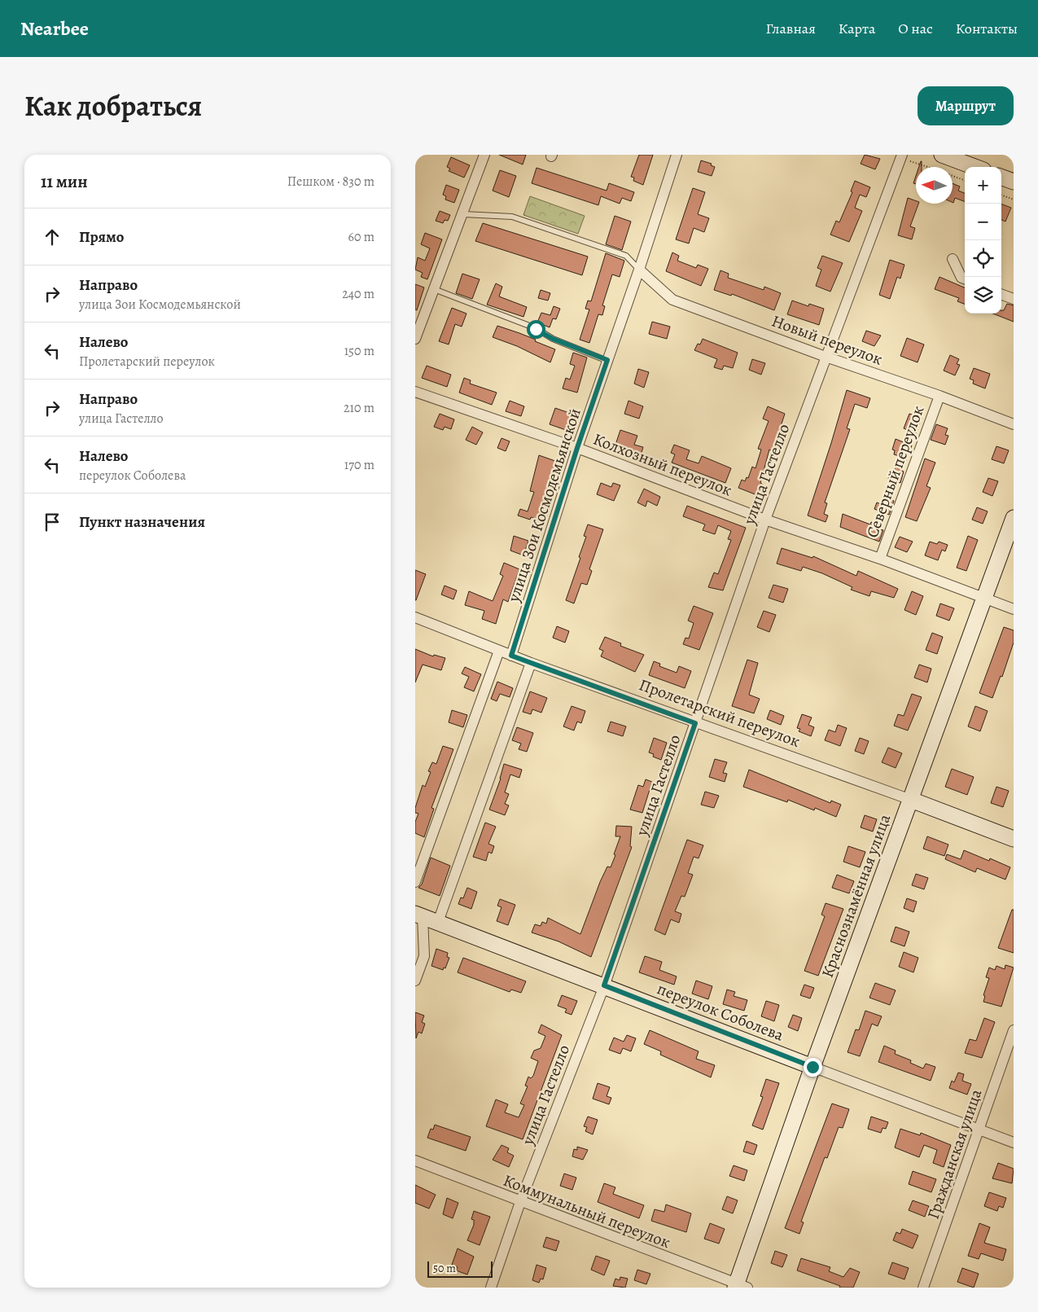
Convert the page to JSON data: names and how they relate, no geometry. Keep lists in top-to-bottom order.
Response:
{
  "streets": {
    "main road": ["Пролетарский переулок", "Краснознамённая улица", "переулок Соболева"],
    "street": [
      "Новый переулок",
      "Колхозный переулок",
      "Северный переулок",
      "улица Гастелло",
      "улица Зои Космодемьянской",
      "Гражданская улица",
      "Коммунальный переулок"
    ]
  },
  "crossings": [
    ["Новый переулок", "Северный переулок"],
    ["Новый переулок", "улица Гастелло"],
    ["Новый переулок", "улица Зои Космодемьянской"],
    ["Колхозный переулок", "Северный переулок"],
    ["Колхозный переулок", "улица Гастелло"],
    ["Колхозный переулок", "улица Зои Космодемьянской"],
    ["Колхозный переулок", "Краснознамённая улица"],
    ["улица Гастелло", "Пролетарский переулок"],
    ["улица Гастелло", "переулок Соболева"],
    ["улица Гастелло", "Коммунальный переулок"],
    ["улица Зои Космодемьянской", "Пролетарский переулок"],
    ["Пролетарский переулок", "Краснознамённая улица"],
    ["Краснознамённая улица", "переулок Соболева"],
    ["Краснознамённая улица", "Коммунальный переулок"],
    ["переулок Соболева", "Гражданская улица"]
  ],
  "scale_bar": "50 m",
  "north": "left",
  "page": {
    "header": "Nearbee",
    "nav": [
      "Главная",
      "Карта",
      "О нас",
      "Контакты"
    ],
    "title": "Как добраться",
    "buttons": "Маршрут",
    "heading": ["11 мин", "Пешком · 830 m"],
    "map_buttons": ["+", "−"],
    "list": [
      ["Прямо", "60 m"],
      ["Направо", "улица Зои Космодемьянской", "240 m"],
      ["Налево", "Пролетарский переулок", "150 m"],
      ["Направо", "улица Гастелло", "210 m"],
      ["Налево", "переулок Соболева", "170 m"],
      "Пункт назначения"
    ],
    "scale": "50 m"
  }
}
